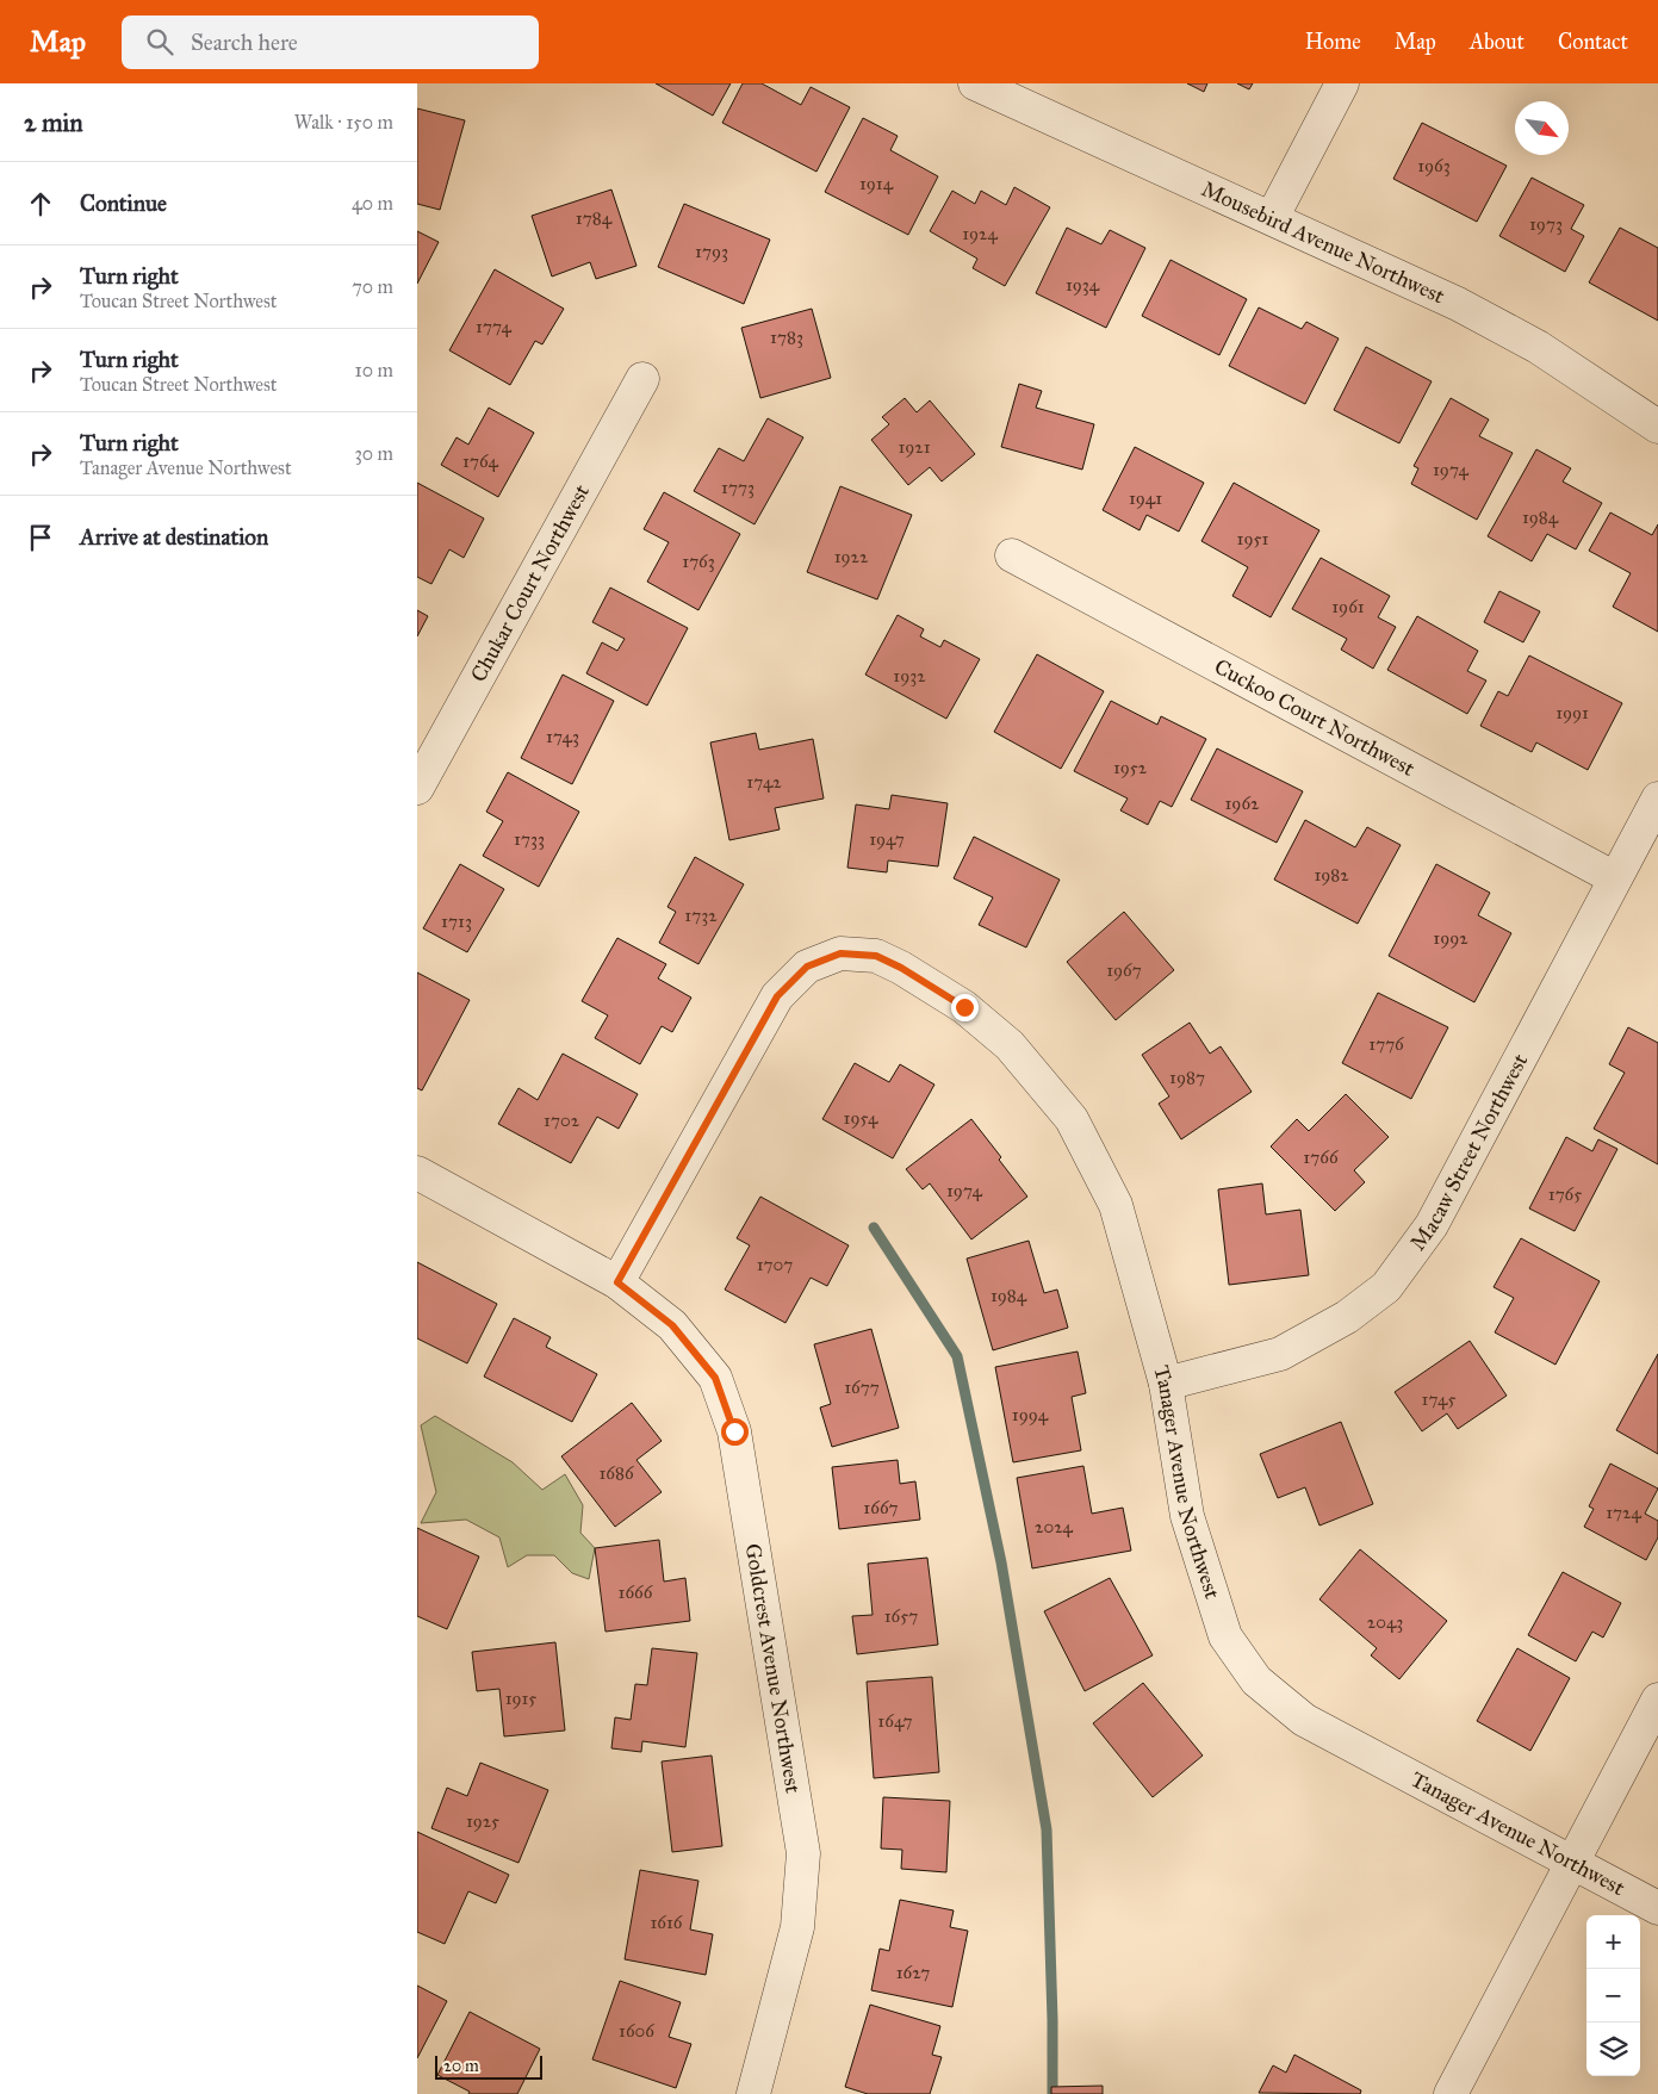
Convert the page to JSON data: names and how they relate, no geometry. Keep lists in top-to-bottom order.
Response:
{
  "streets": {
    "street": [
      "Mousebird Avenue Northwest",
      "Chukar Court Northwest",
      "Cuckoo Court Northwest",
      "Macaw Street Northwest",
      "Tanager Avenue Northwest",
      "Goldcrest Avenue Northwest"
    ]
  },
  "crossings": [
    ["Cuckoo Court Northwest", "Macaw Street Northwest"],
    ["Macaw Street Northwest", "Tanager Avenue Northwest"],
    ["Tanager Avenue Northwest", "Goldcrest Avenue Northwest"]
  ],
  "house_numbers": [
    "1963",
    "1914",
    "1784",
    "1973",
    "1924",
    "1793",
    "1934",
    "1774",
    "1783",
    "1921",
    "1764",
    "1974",
    "1773",
    "1941",
    "1984",
    "1951",
    "1922",
    "1763",
    "1961",
    "1932",
    "1991",
    "1743",
    "1952",
    "1742",
    "1962",
    "1733",
    "1947",
    "1982",
    "1732",
    "1713",
    "1992",
    "1967",
    "1776",
    "1987",
    "1954",
    "1702",
    "1766",
    "1974",
    "1765",
    "1707",
    "1984",
    "1677",
    "1745",
    "1994",
    "1686",
    "1667",
    "1724",
    "2024",
    "1666",
    "1657",
    "2043",
    "1915",
    "1647",
    "1925",
    "1616",
    "1627",
    "1606"
  ],
  "scale_bar": "20 m",
  "north": "bottom right",
  "page": {
    "header": "Map",
    "search": "Search here",
    "nav": [
      "Home",
      "Map",
      "About",
      "Contact"
    ],
    "heading": ["2 min", "Walk · 150 m"],
    "list": [
      ["Continue", "40 m"],
      ["Turn right", "Toucan Street Northwest", "70 m"],
      ["Turn right", "Toucan Street Northwest", "10 m"],
      ["Turn right", "Tanager Avenue Northwest", "30 m"],
      "Arrive at destination"
    ],
    "map_buttons": ["+", "−"],
    "scale": "20 m"
  }
}
